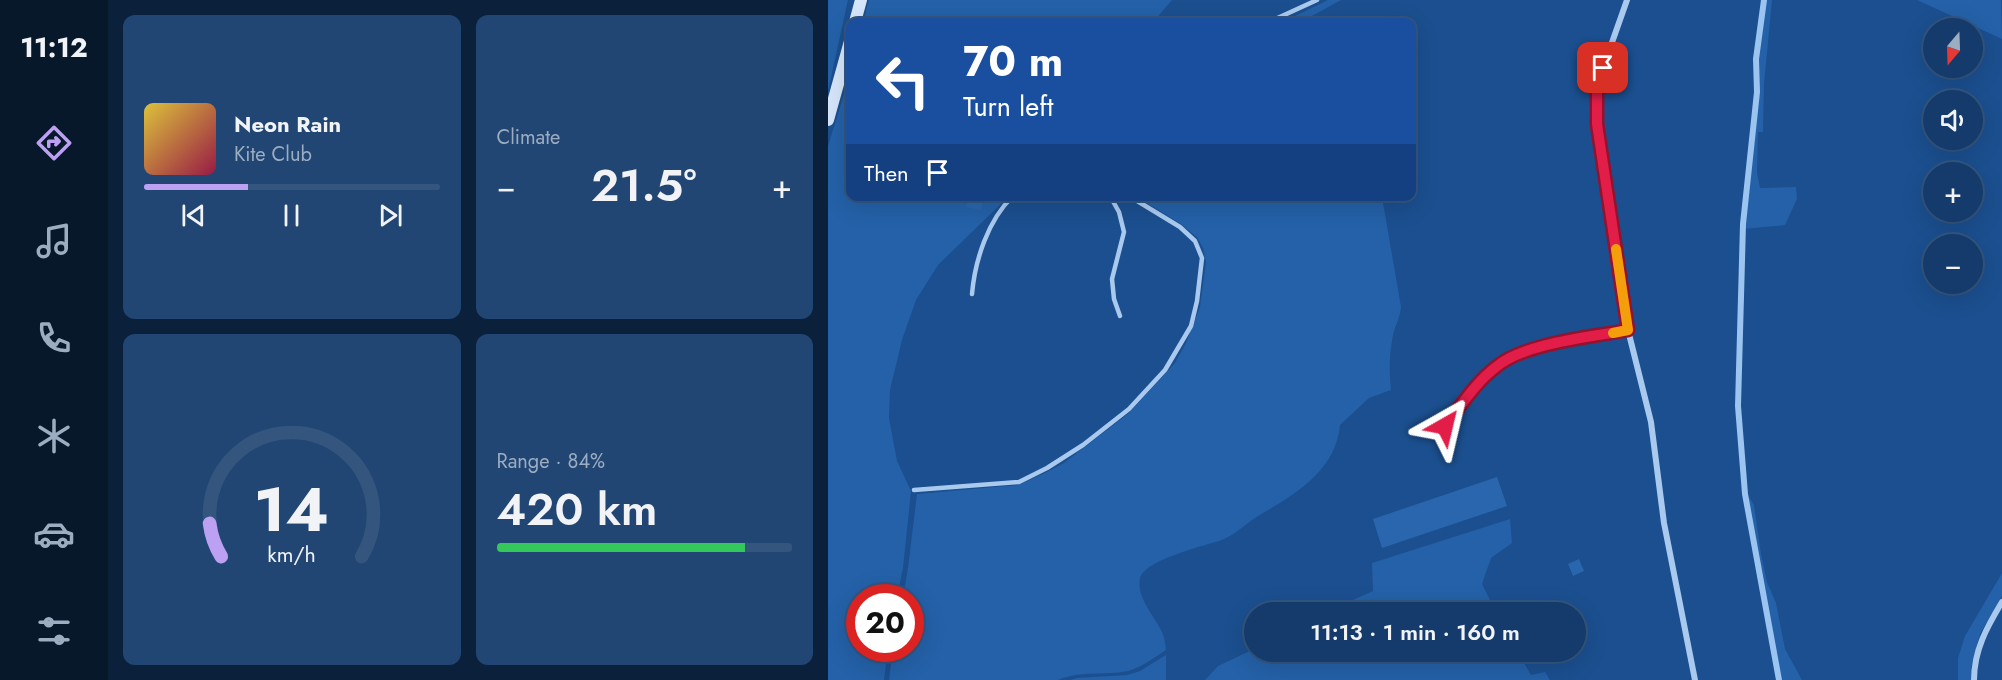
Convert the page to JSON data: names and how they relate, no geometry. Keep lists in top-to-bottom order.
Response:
{
  "north": "bottom",
  "page": {
    "tabs": "11:12",
    "tile": [
      "Climate",
      ["Range · 84%", "420 km"]
    ],
    "map_buttons": ["+", "−"],
    "turn": ["70 m", "Turn left"],
    "song": ["Neon Rain", "Kite Club"],
    "then": "Then",
    "heat": ["−", "21.5°", "+"],
    "limit": "20",
    "trip": "11:13 · 1 min · 160 m",
    "gauge": ["14", "km/h"]
  }
}
